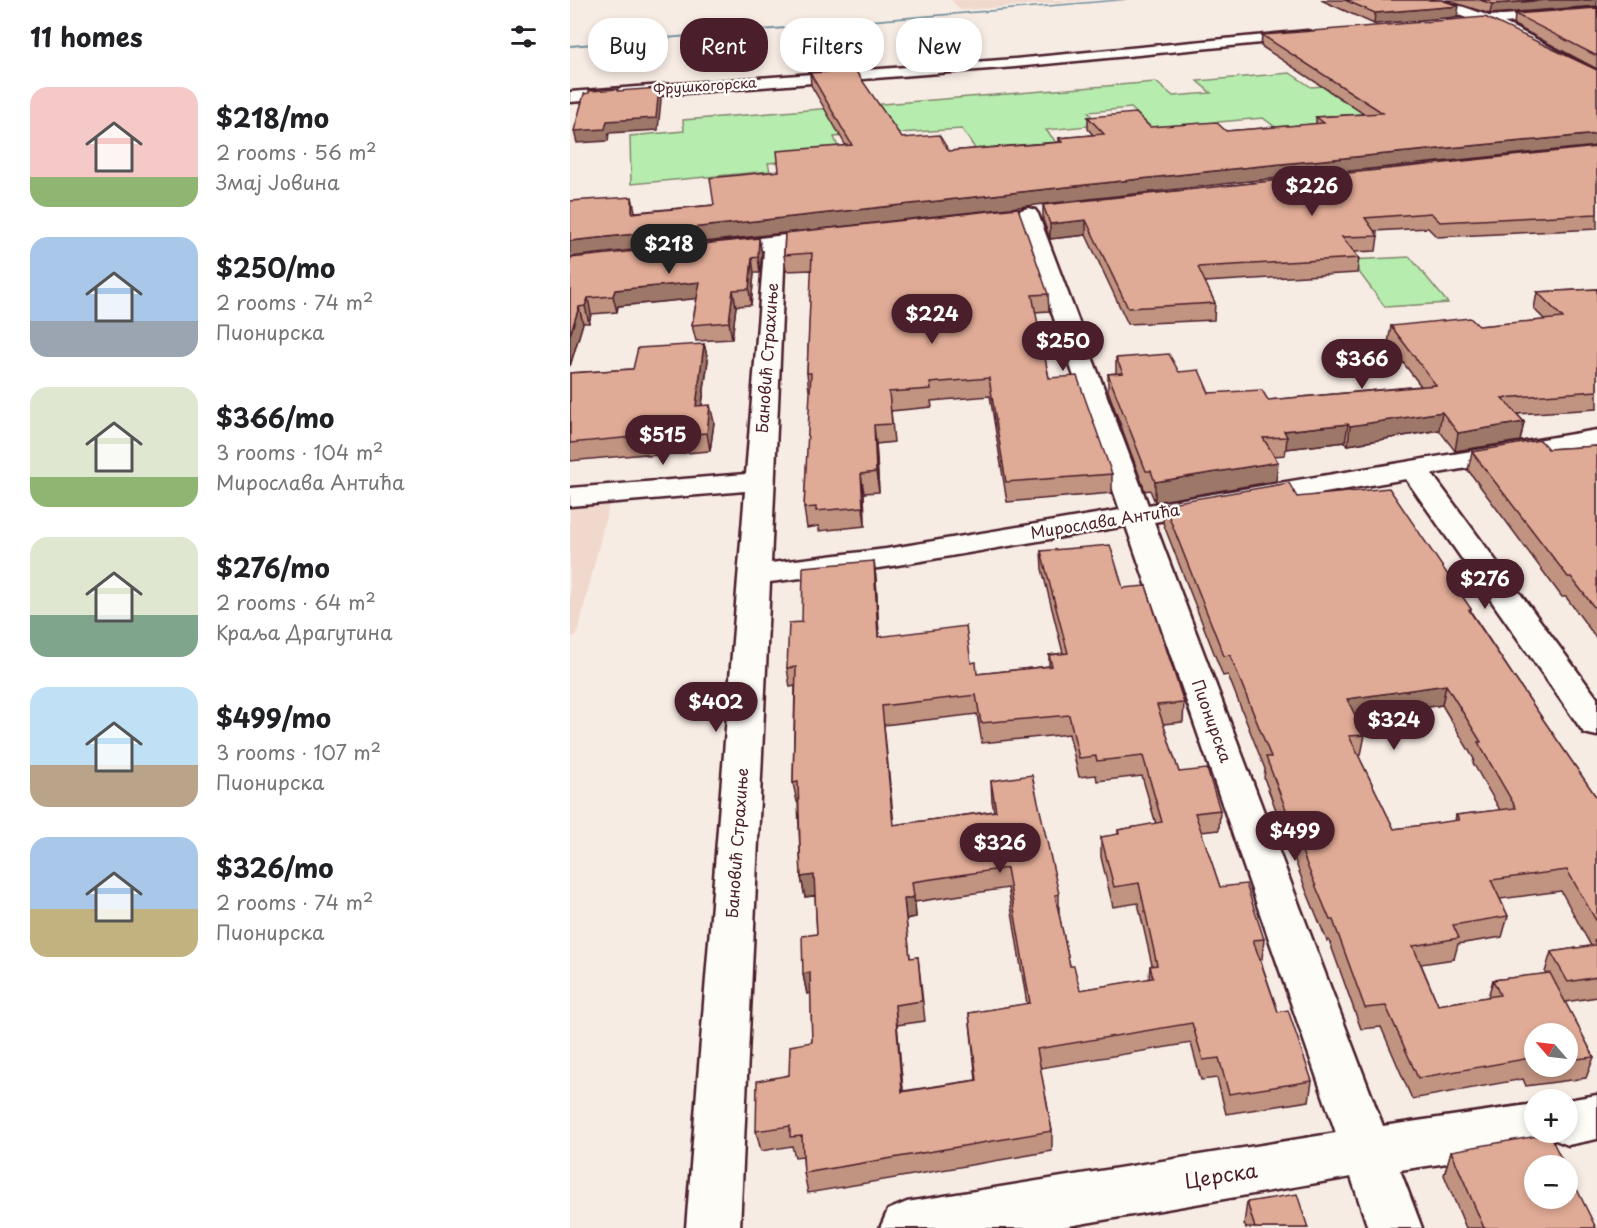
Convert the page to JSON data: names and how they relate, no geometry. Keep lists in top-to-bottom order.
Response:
{
  "streets": {
    "street": [
      "Фрушкогорска",
      "Бановић Страхиње",
      "Мирослава Антића",
      "Пионирска",
      "Церска"
    ]
  },
  "crossings": [
    ["Бановић Страхиње", "Мирослава Антића"],
    ["Мирослава Антића", "Пионирска"],
    ["Пионирска", "Церска"]
  ],
  "north": "top left",
  "page": {
    "heading": "11 homes",
    "chip": [
      "Buy",
      "Rent",
      "Filters",
      "New"
    ],
    "list": [
      {
        "name": "$218/mo",
        "note": "2 rooms · 56 m² · Змај Јовина"
      },
      {
        "name": "$250/mo",
        "note": "2 rooms · 74 m² · Пионирска"
      },
      {
        "name": "$366/mo",
        "note": "3 rooms · 104 m² · Мирослава Антића"
      },
      {
        "name": "$276/mo",
        "note": "2 rooms · 64 m² · Краља Драгутина"
      },
      {
        "name": "$499/mo",
        "note": "3 rooms · 107 m² · Пионирска"
      },
      {
        "name": "$326/mo",
        "note": "2 rooms · 74 m² · Пионирска"
      }
    ],
    "price": [
      "$226",
      "$218",
      "$224",
      "$250",
      "$366",
      "$515",
      "$276",
      "$402",
      "$324",
      "$499",
      "$326"
    ],
    "map_buttons": ["+", "−"]
  }
}
